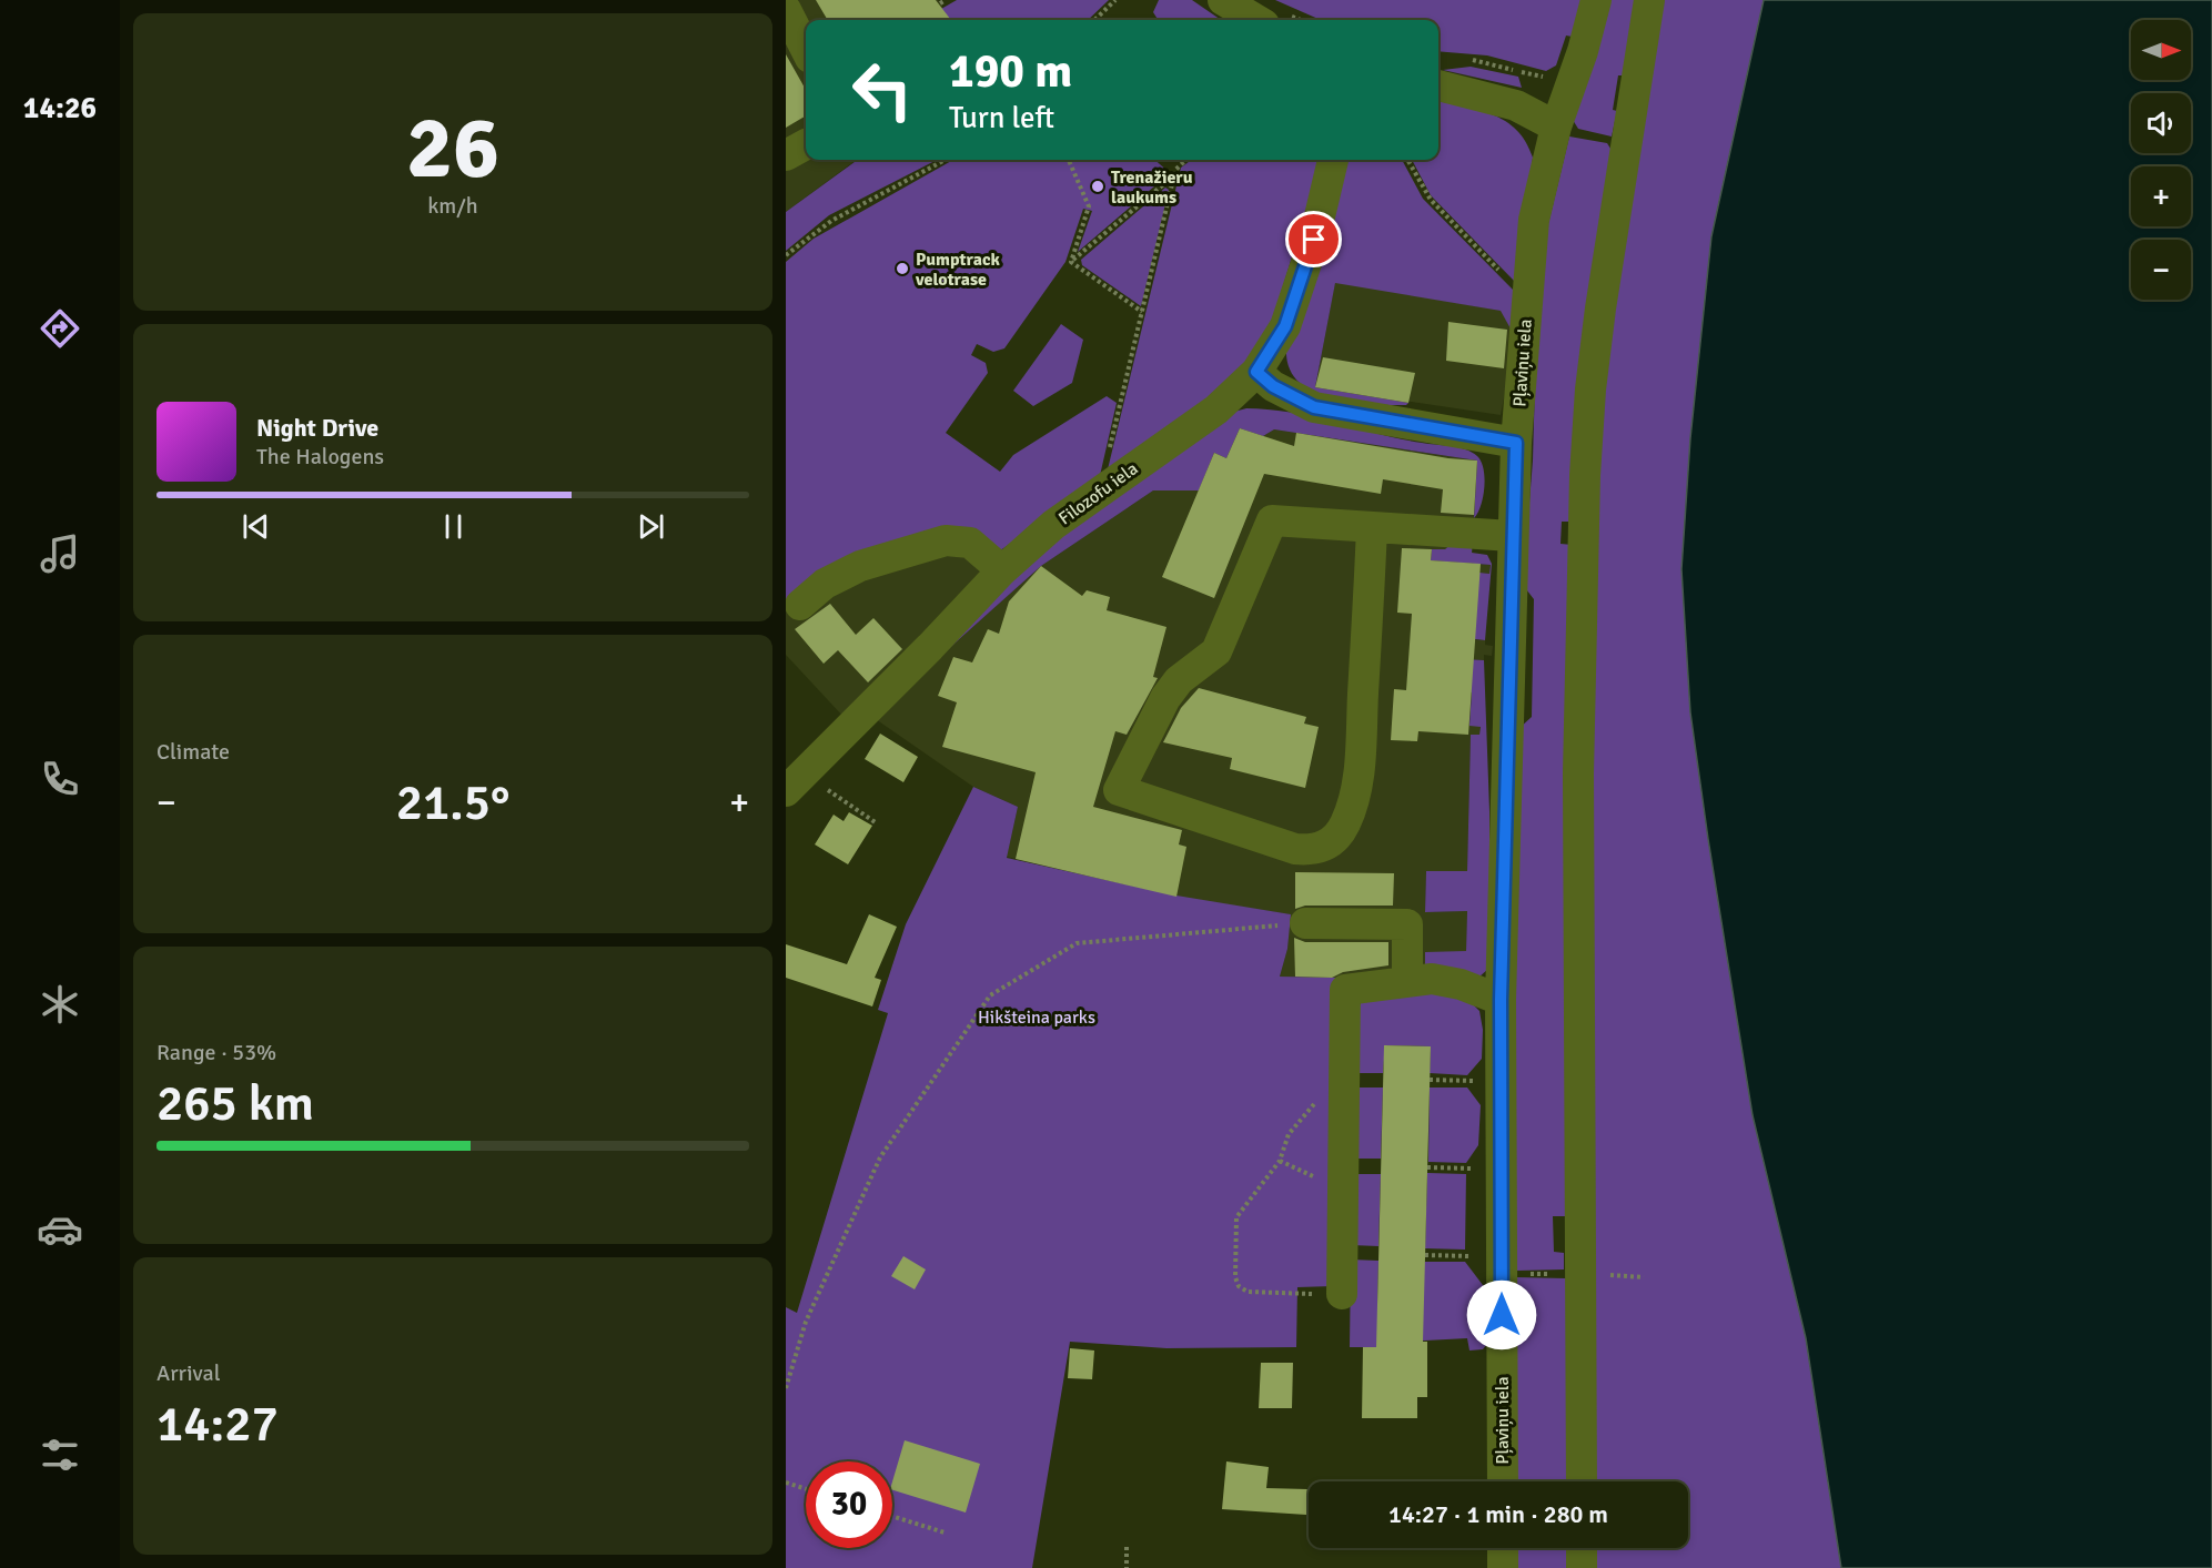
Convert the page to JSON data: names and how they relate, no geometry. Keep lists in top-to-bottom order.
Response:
{
  "streets": {
    "street": ["Pļaviņu iela", "Filozofu iela"]
  },
  "parks": ["Hikšteina parks"],
  "places": ["Trenažieru laukums", "Pumptrack velotrase"],
  "north": "right",
  "page": {
    "tabs": "14:26",
    "tile": [
      ["26", "km/h"],
      "Climate",
      ["Range · 53%", "265 km"],
      ["Arrival", "14:27"]
    ],
    "map_buttons": ["+", "−"],
    "turn": ["190 m", "Turn left"],
    "song": ["Night Drive", "The Halogens"],
    "heat": ["−", "21.5°", "+"],
    "limit": "30",
    "trip": "14:27 · 1 min · 280 m"
  }
}
